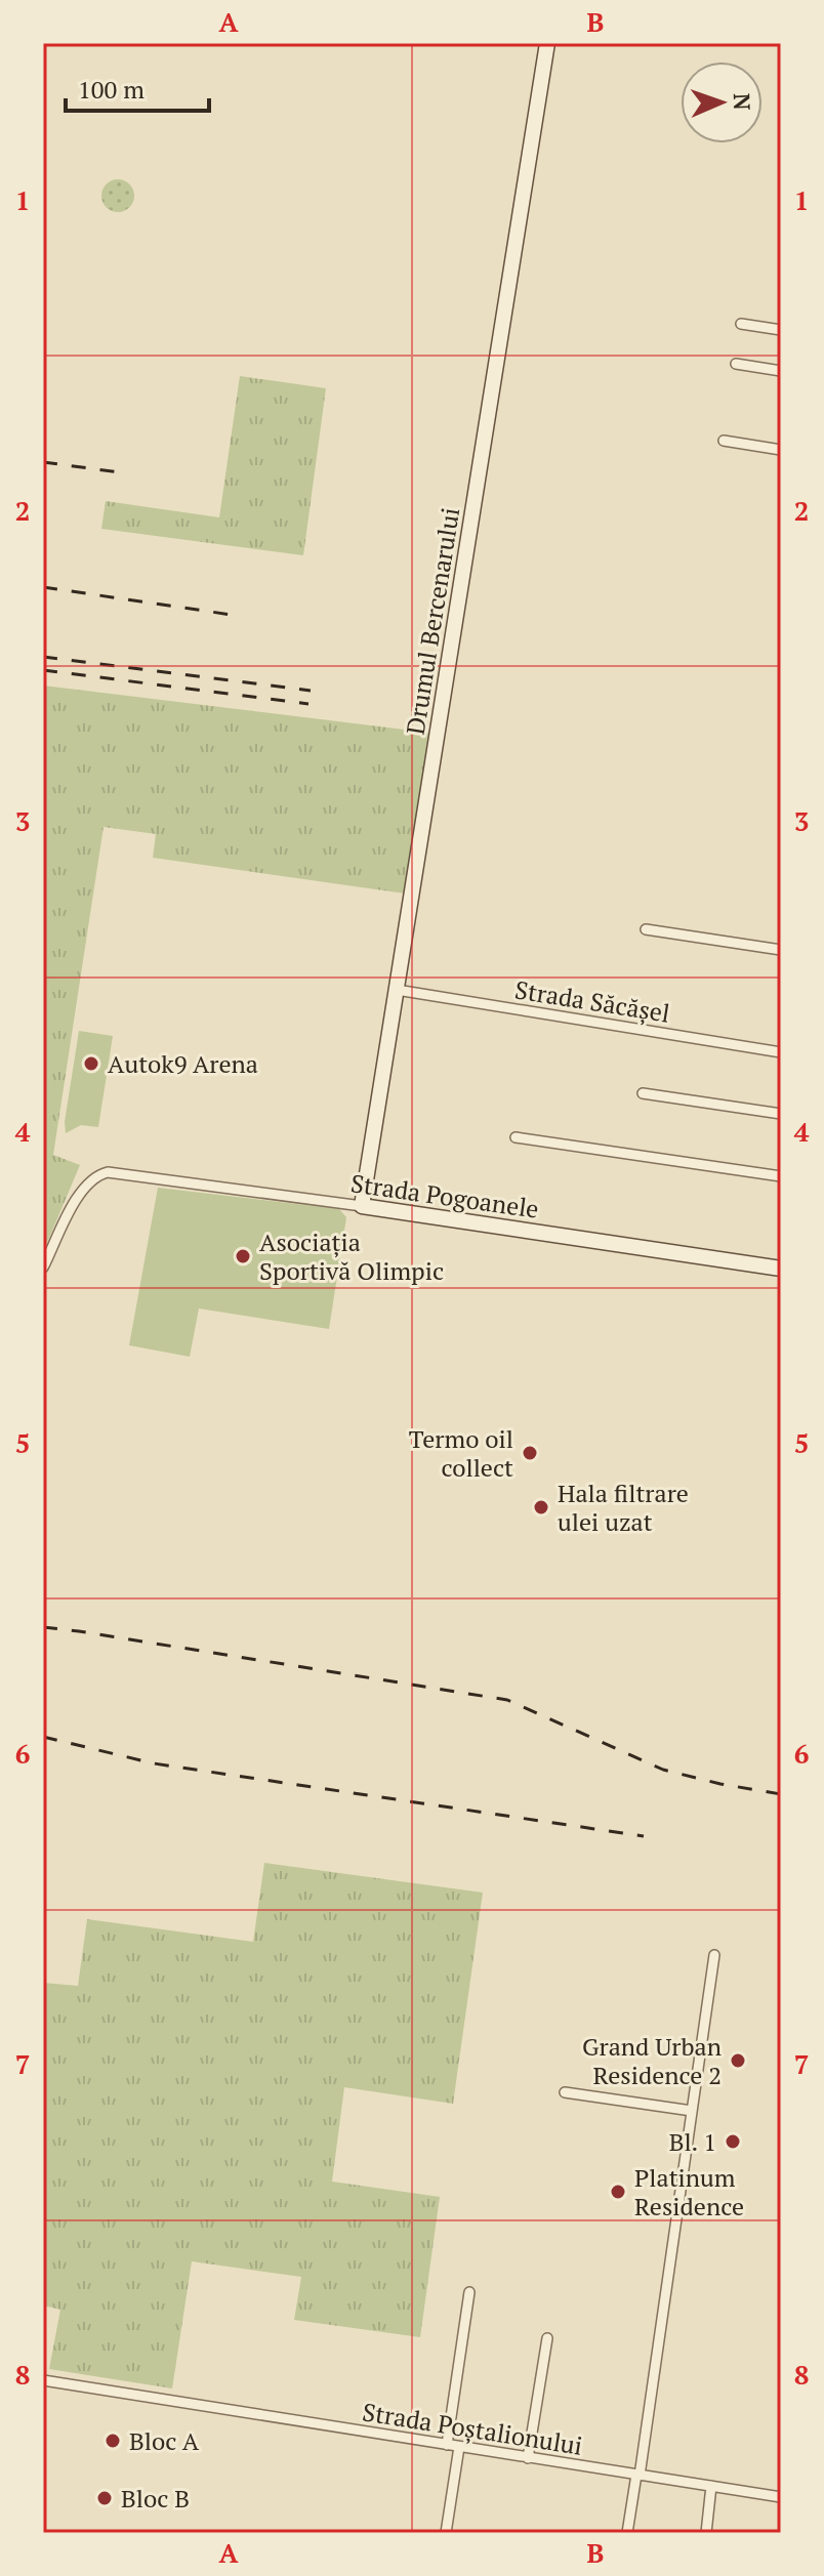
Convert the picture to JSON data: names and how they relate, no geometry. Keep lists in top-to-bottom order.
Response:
{
  "streets": {
    "street": [
      "Drumul Bercenarului",
      "Strada Săcășel",
      "Strada Pogoanele",
      "Strada Poștalionului"
    ]
  },
  "crossings": [
    ["Drumul Bercenarului", "Strada Săcășel"],
    ["Drumul Bercenarului", "Strada Pogoanele"]
  ],
  "places": [
    "Autok9 Arena",
    "Asociația Sportivă Olimpic",
    "Termo oil collect",
    "Hala filtrare ulei uzat",
    "Grand Urban Residence 2",
    "Bl. 1",
    "Platinum Residence",
    "Bloc A",
    "Bloc B"
  ],
  "scale_bar": "100 m",
  "north": "right",
  "grid": {
    "columns": ["A", "B"],
    "rows": [
      "1",
      "2",
      "3",
      "4",
      "5",
      "6",
      "7",
      "8"
    ]
  }
}
